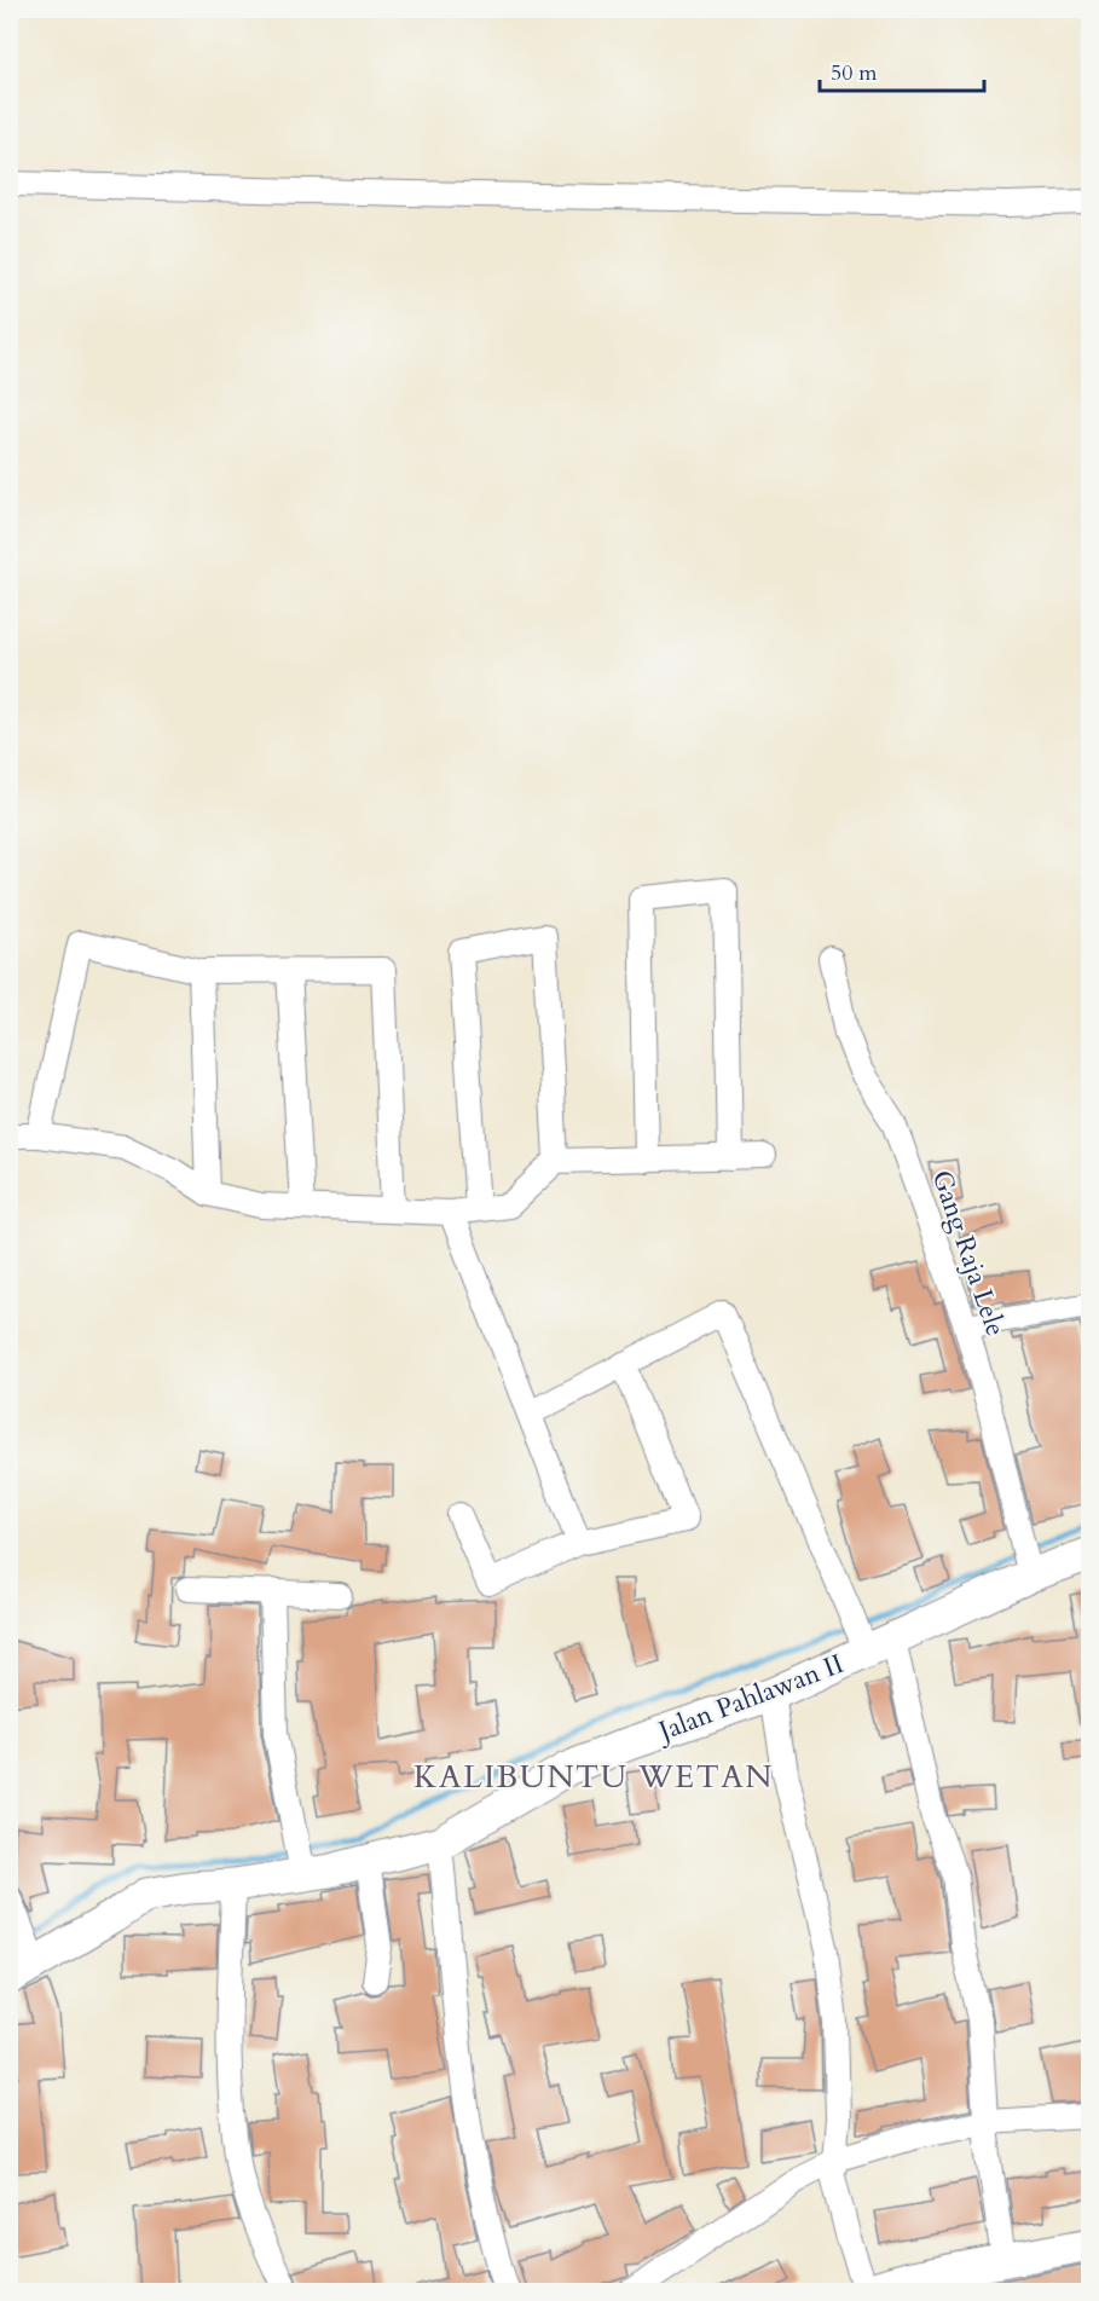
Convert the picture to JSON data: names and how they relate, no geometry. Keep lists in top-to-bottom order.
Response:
{
  "streets": {
    "street": ["Gang Raja Lele", "Jalan Pahlawan II"]
  },
  "crossings": [
    ["Gang Raja Lele", "Jalan Pahlawan II"]
  ],
  "districts": ["KALIBUNTU WETAN"],
  "scale_bar": "50 m"
}
